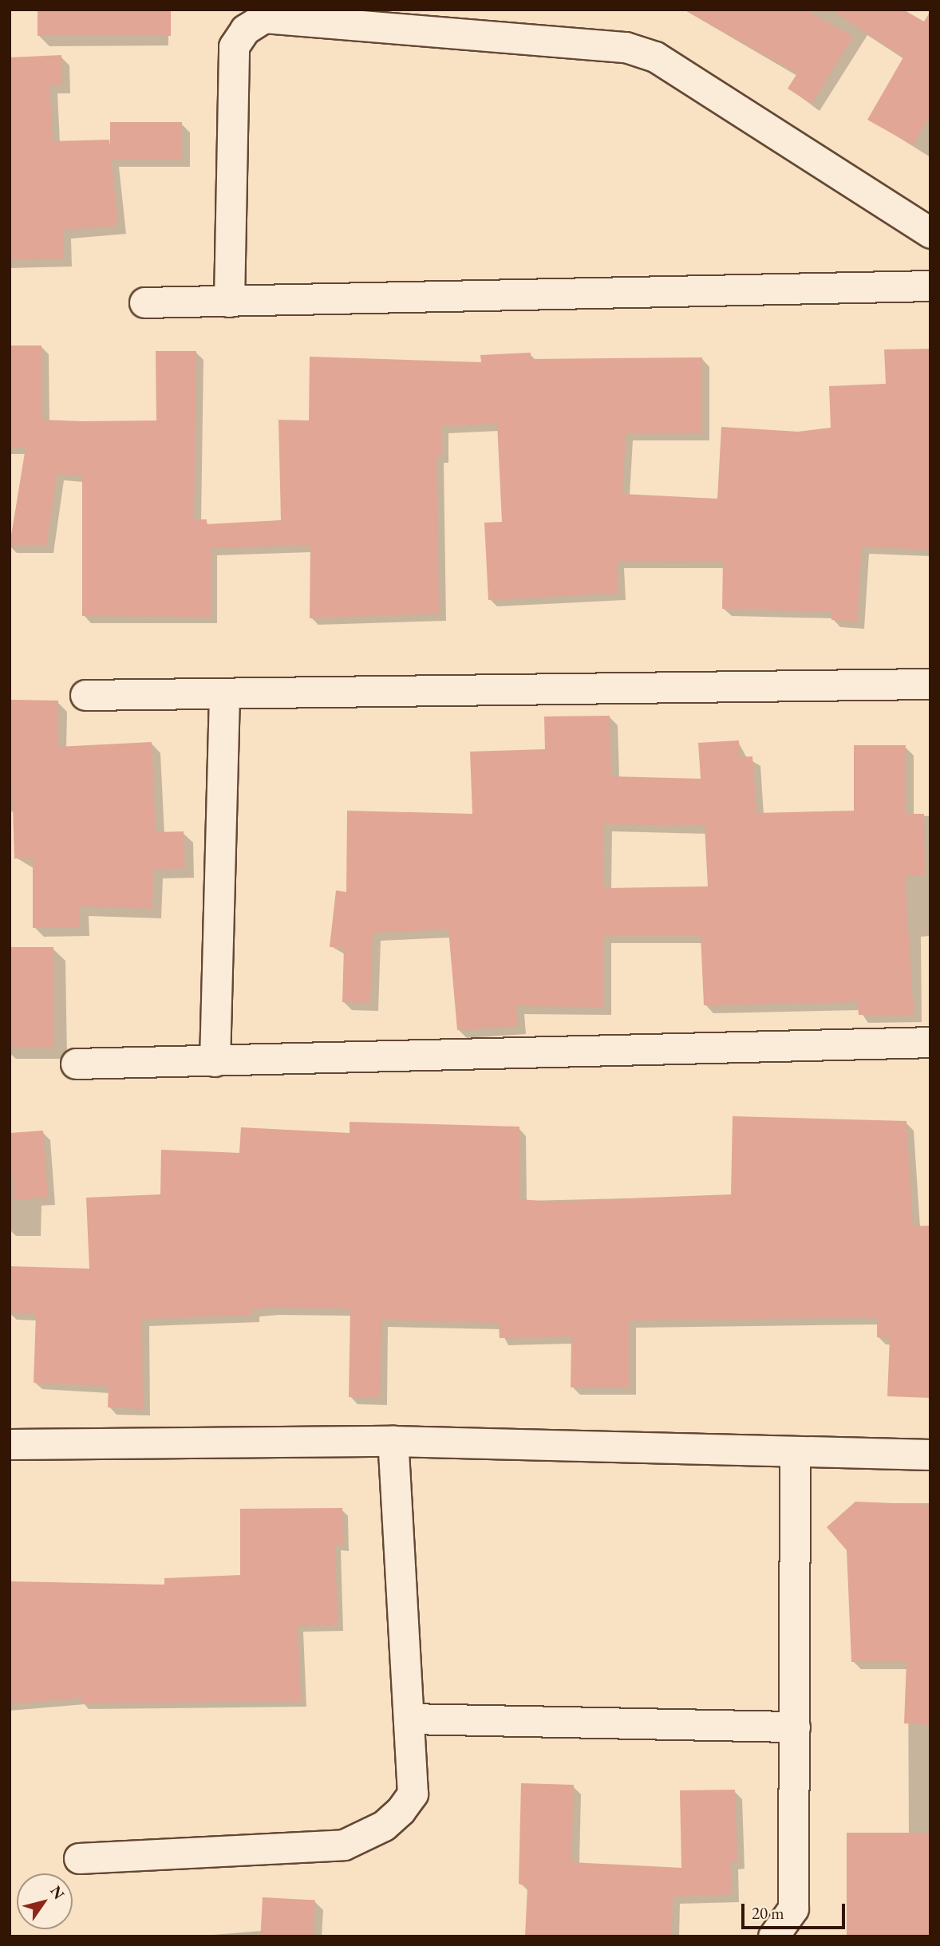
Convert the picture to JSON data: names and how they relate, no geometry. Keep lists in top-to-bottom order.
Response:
{
  "scale_bar": "20 m",
  "north": "top right"
}
